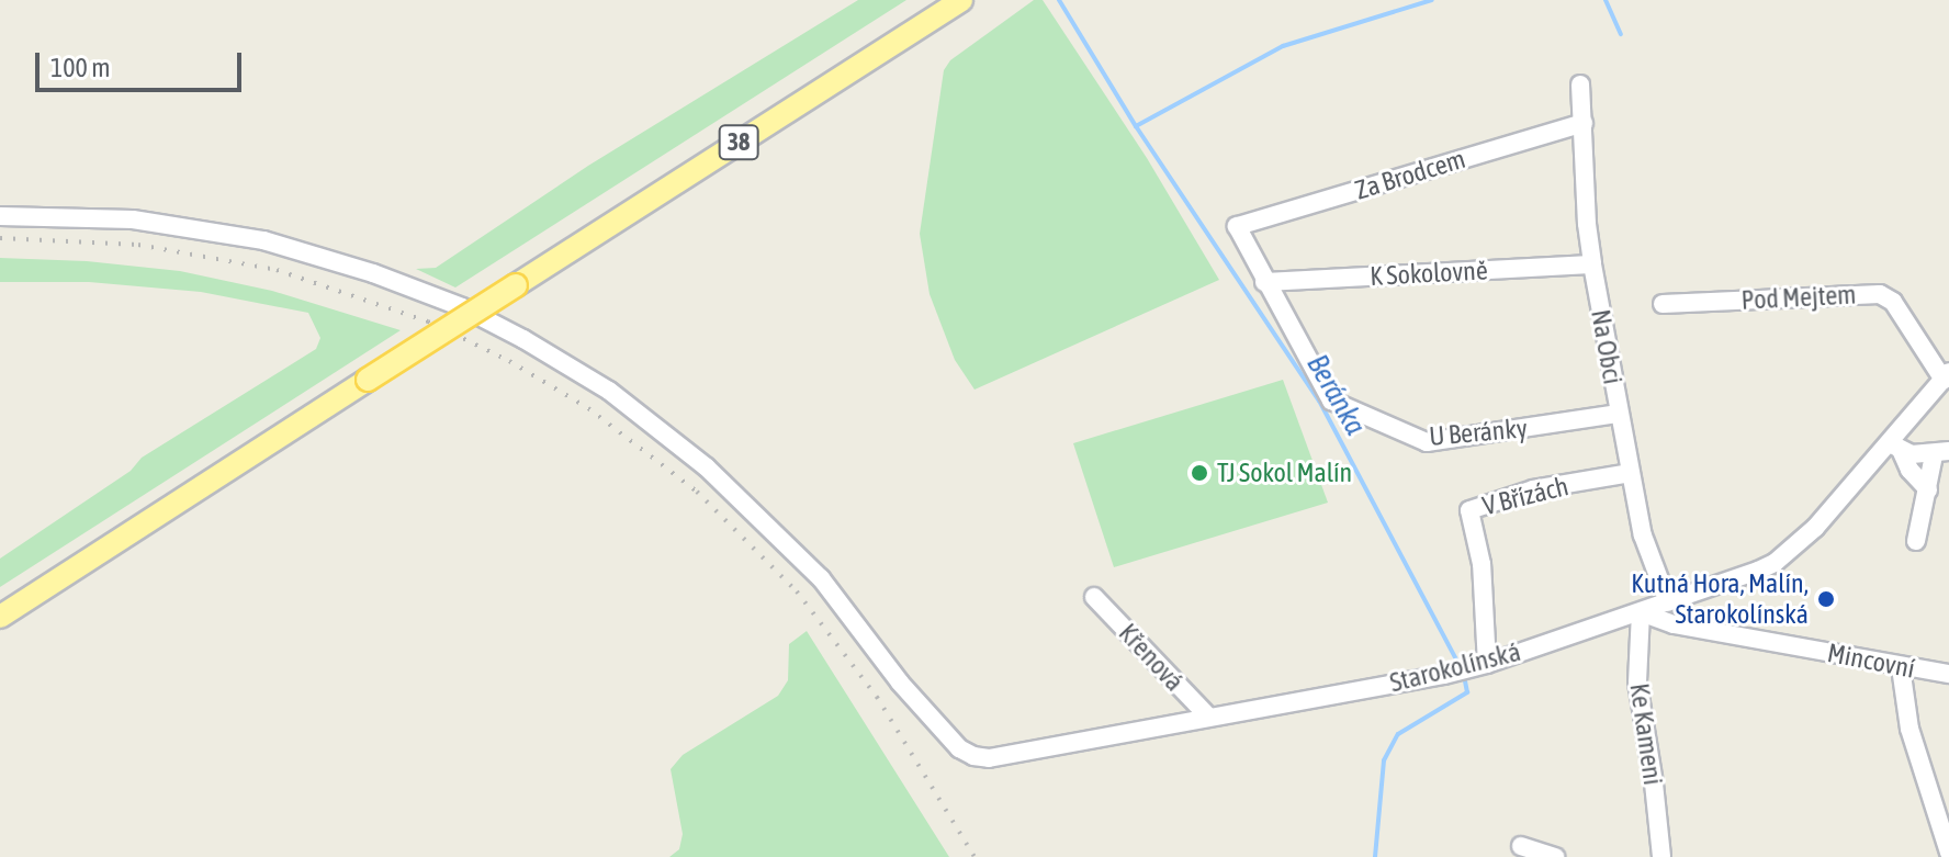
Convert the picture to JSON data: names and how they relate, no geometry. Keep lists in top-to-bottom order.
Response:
{
  "streets": {
    "main road": ["38"],
    "street": [
      "Za Brodcem",
      "K Sokolovně",
      "Pod Mejtem",
      "Na Obci",
      "U Beránky",
      "V Břízách",
      "Křenová",
      "Mincovní",
      "Starokolínská",
      "Ke Kameni"
    ]
  },
  "crossings": [
    ["Za Brodcem", "Na Obci"],
    ["Za Brodcem", "U Beránky"],
    ["K Sokolovně", "Na Obci"],
    ["K Sokolovně", "U Beránky"],
    ["Pod Mejtem", "Starokolínská"],
    ["Na Obci", "U Beránky"],
    ["Na Obci", "V Břízách"],
    ["Na Obci", "Starokolínská"],
    ["V Břízách", "Starokolínská"],
    ["Křenová", "Starokolínská"],
    ["Mincovní", "Starokolínská"],
    ["Mincovní", "Ke Kameni"],
    ["Starokolínská", "Ke Kameni"]
  ],
  "water": ["Beránka"],
  "places": ["TJ Sokol Malín", "Kutná Hora, Malín, Starokolínská"],
  "scale_bar": "100 m"
}
